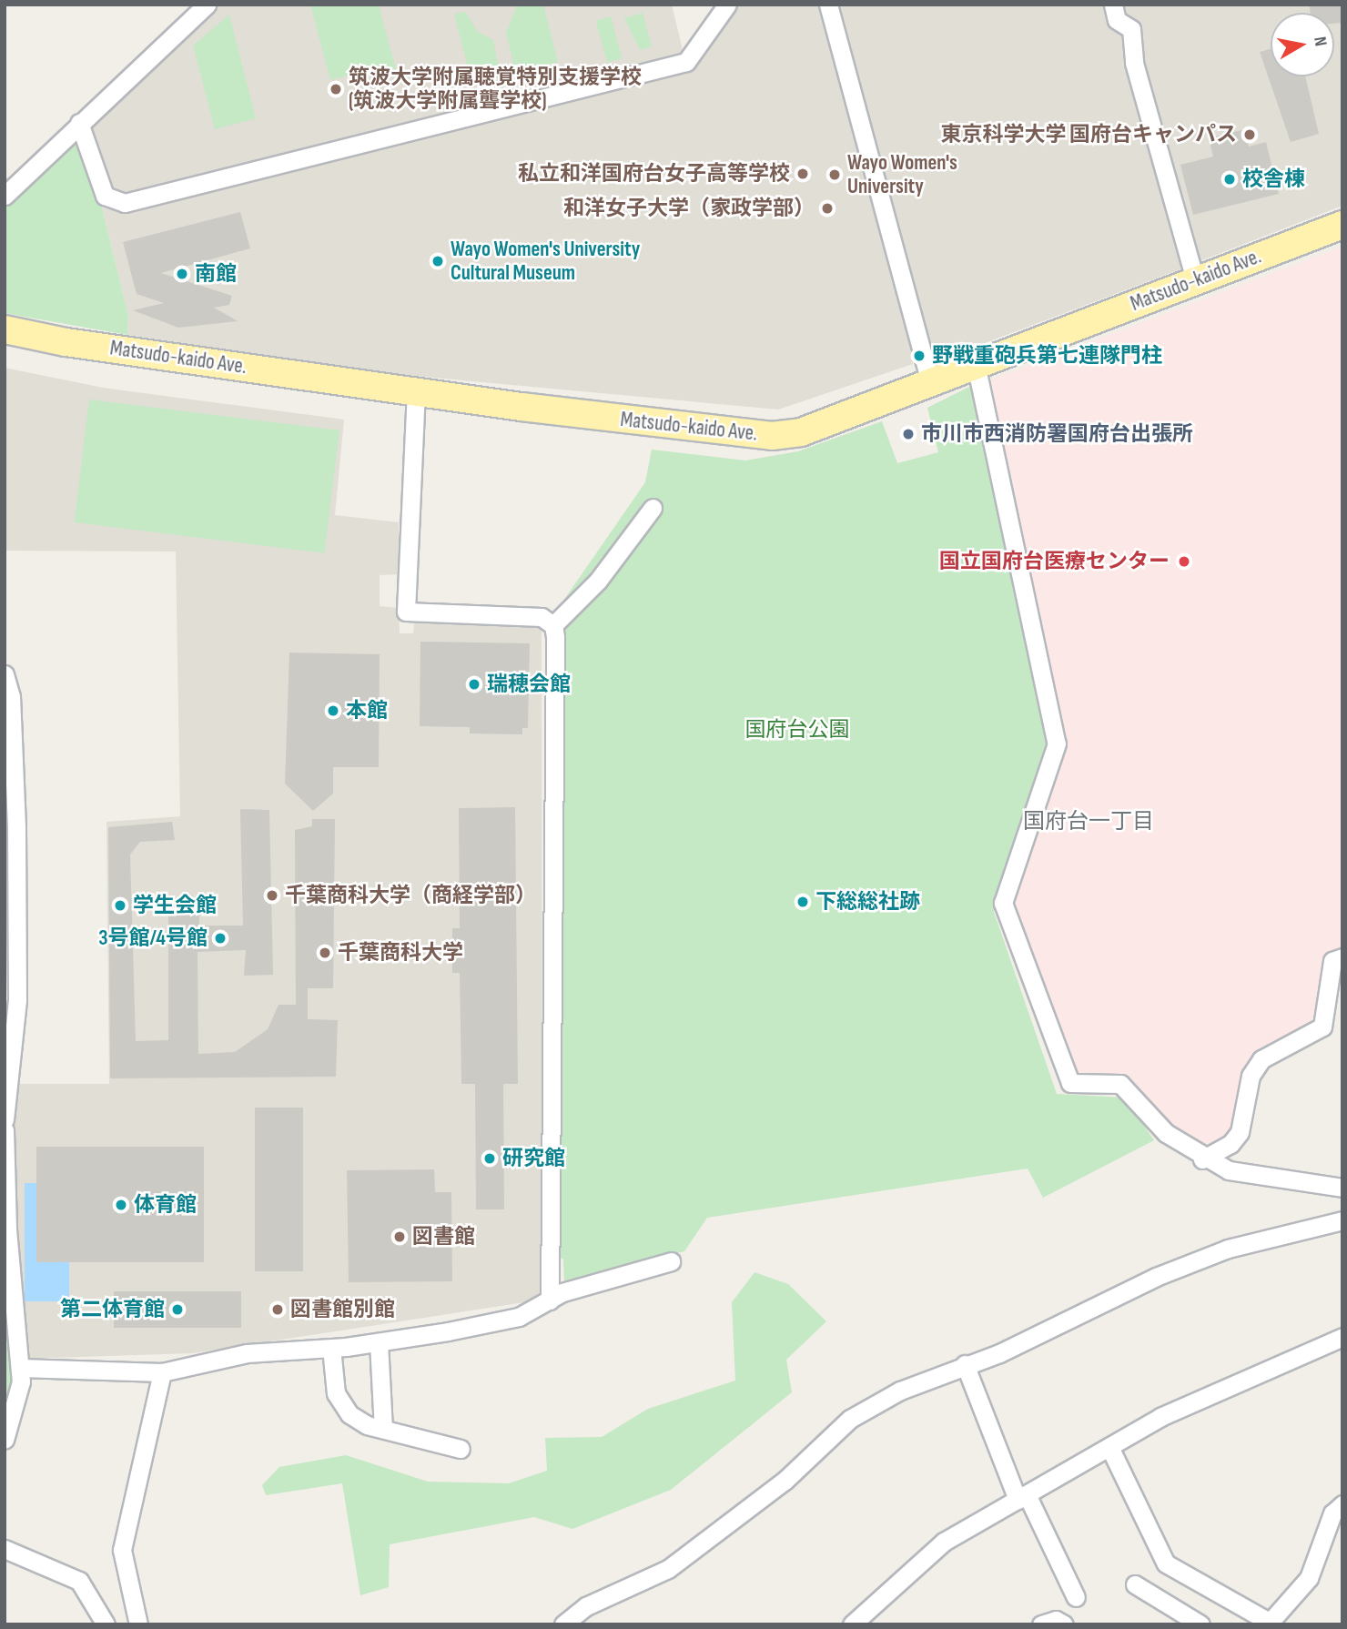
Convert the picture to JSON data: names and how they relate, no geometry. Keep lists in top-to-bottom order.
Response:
{
  "streets": {
    "main road": ["Matsudo-kaido Ave."]
  },
  "districts": ["国府台一丁目"],
  "parks": ["国府台公園"],
  "places": [
    "筑波大学附属聴覚特別支援学校 (筑波大学附属聾学校)",
    "東京科学大学 国府台キャンパス",
    "私立和洋国府台女子高等学校",
    "Wayo Women's University",
    "校舎棟",
    "和洋女子大学（家政学部）",
    "Wayo Women's University Cultural Museum",
    "南館",
    "野戦重砲兵第七連隊門柱",
    "市川市西消防署国府台出張所",
    "国立国府台医療センター",
    "瑞穂会館",
    "本館",
    "千葉商科大学（商経学部）",
    "下総総社跡",
    "学生会館",
    "3号館/4号館",
    "千葉商科大学",
    "研究館",
    "体育館",
    "図書館",
    "第二体育館",
    "図書館別館"
  ],
  "north": "right"
}
